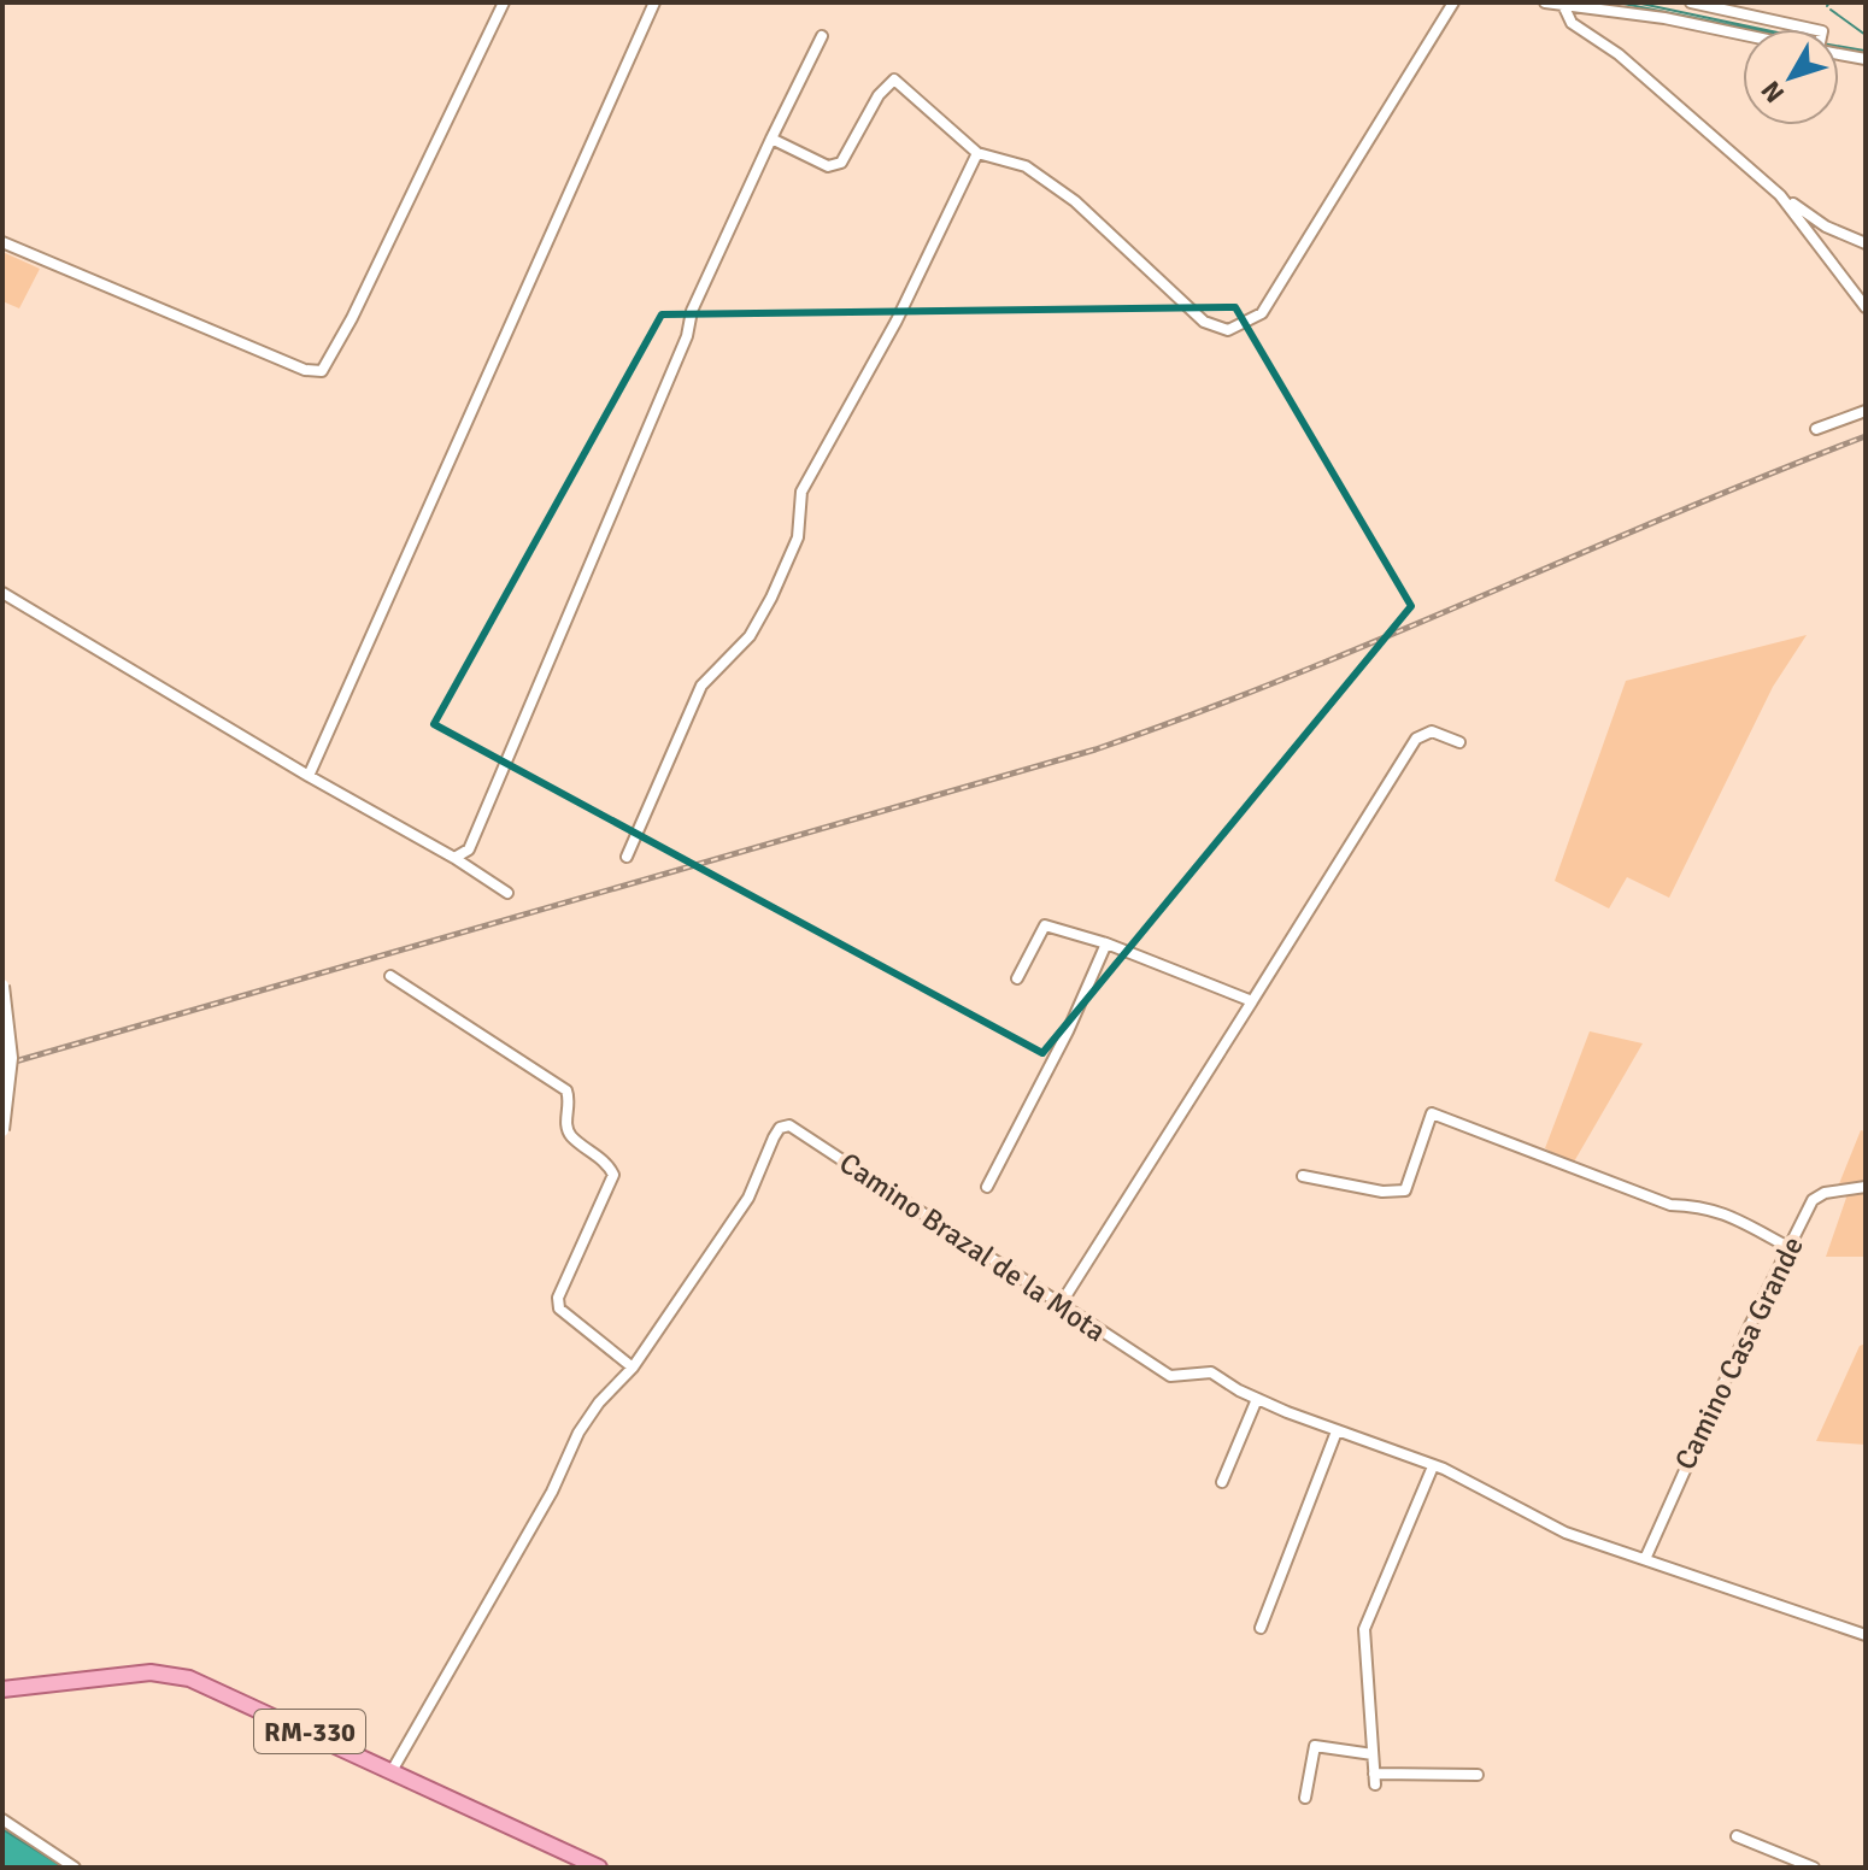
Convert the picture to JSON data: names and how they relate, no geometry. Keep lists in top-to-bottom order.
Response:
{
  "streets": {
    "main road": ["RM-330"],
    "street": ["Camino Brazal de la Mota", "Camino Casa Grande"]
  },
  "crossings": [
    ["Camino Brazal de la Mota", "Camino Casa Grande"],
    ["Camino Brazal de la Mota", "RM-330"]
  ],
  "north": "bottom left"
}
